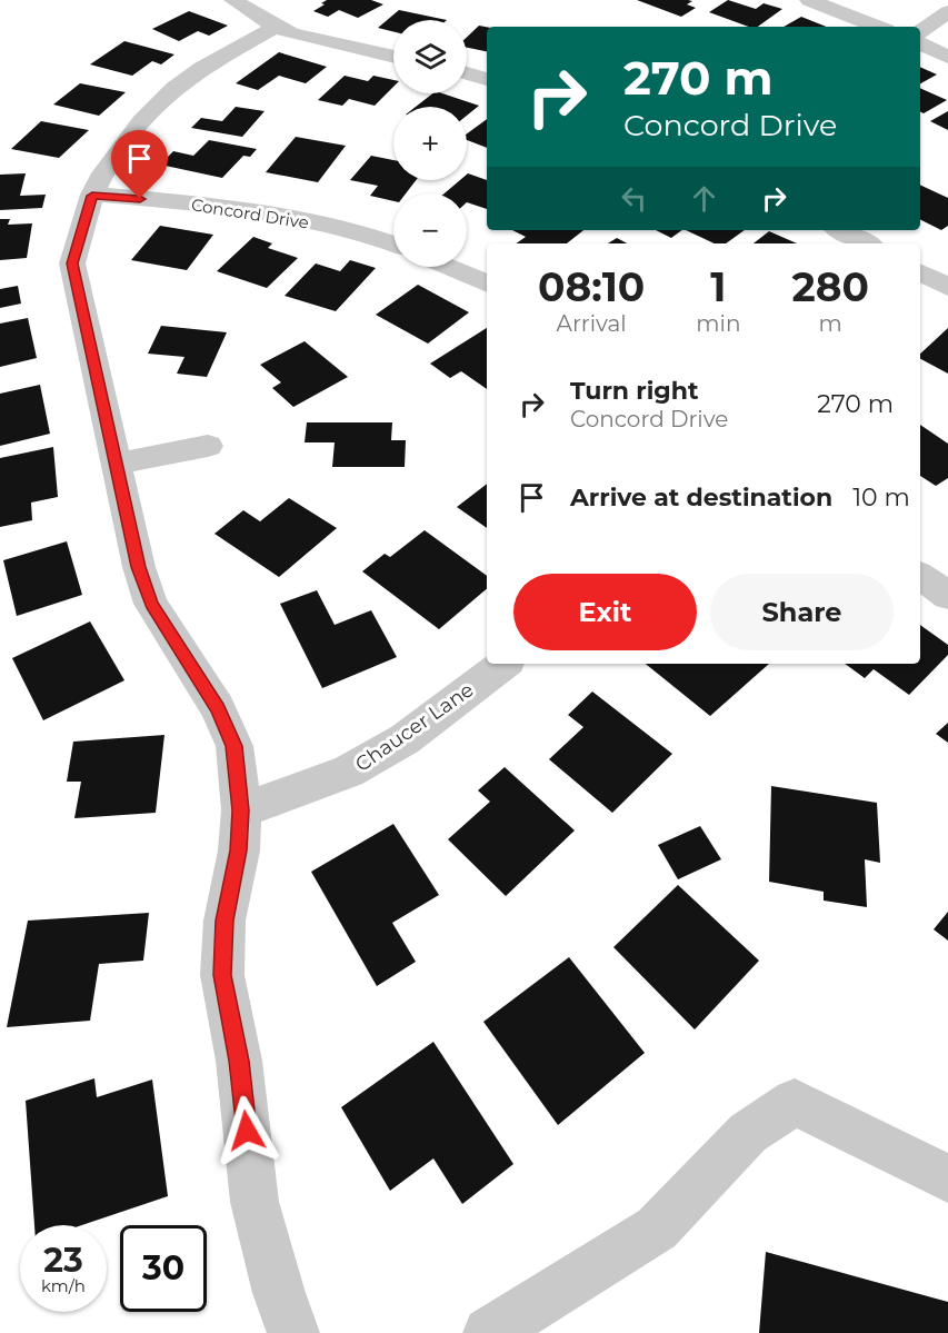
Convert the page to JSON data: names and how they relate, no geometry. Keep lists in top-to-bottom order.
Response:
{
  "streets": {
    "street": ["Concord Drive", "Chaucer Lane"]
  },
  "page": {
    "map_buttons": ["+", "−"],
    "turn": ["270 m", "Concord Drive"],
    "eta": [
      "08:10",
      "Arrival",
      "1",
      "min",
      "280",
      "m"
    ],
    "list": [
      {
        "name": "Turn right",
        "note": "Concord Drive",
        "value": "270 m"
      },
      {
        "name": "Arrive at destination",
        "value": "10 m"
      }
    ],
    "buttons": ["Exit", "Share"],
    "speed": "23 km/h",
    "limit": "30"
  }
}
